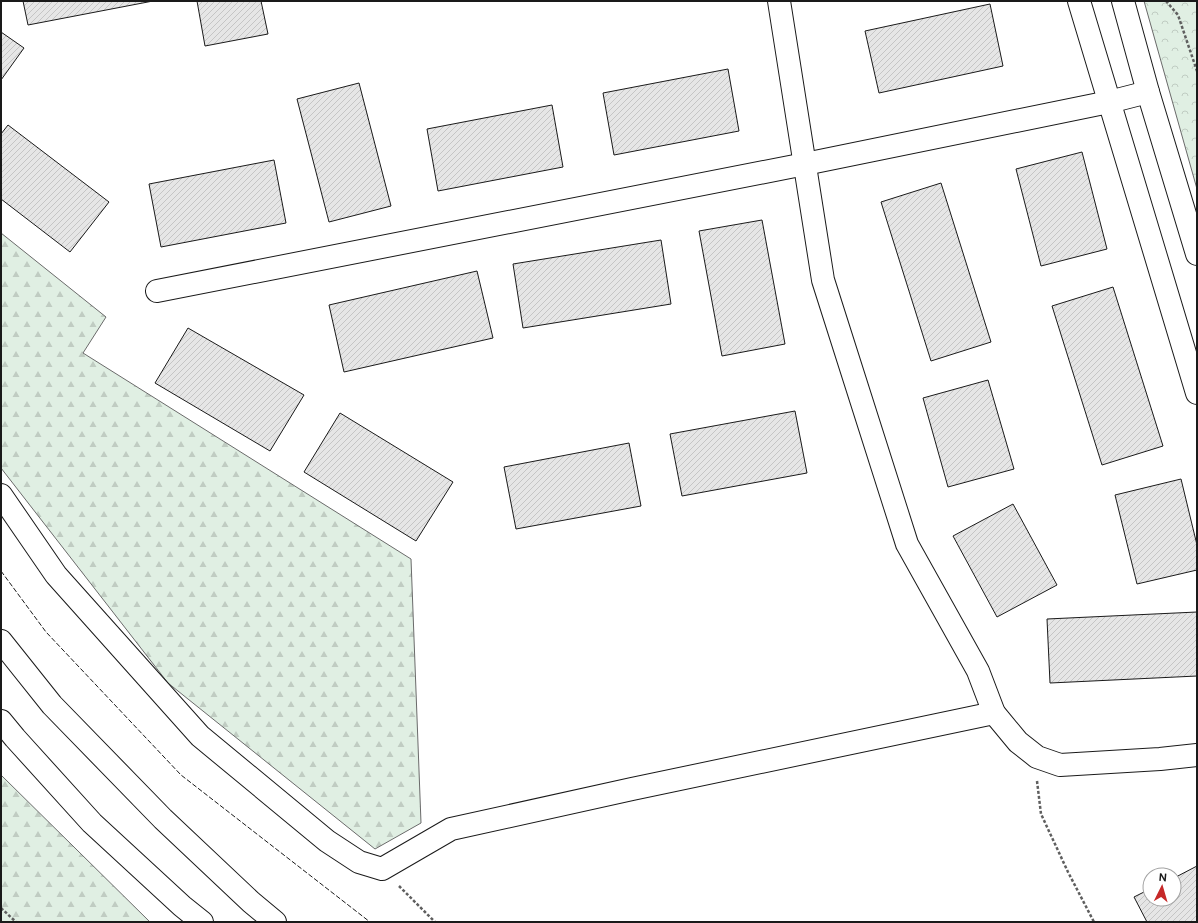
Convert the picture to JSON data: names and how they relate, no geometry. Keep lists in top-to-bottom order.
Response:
{
  "north": "top"
}
